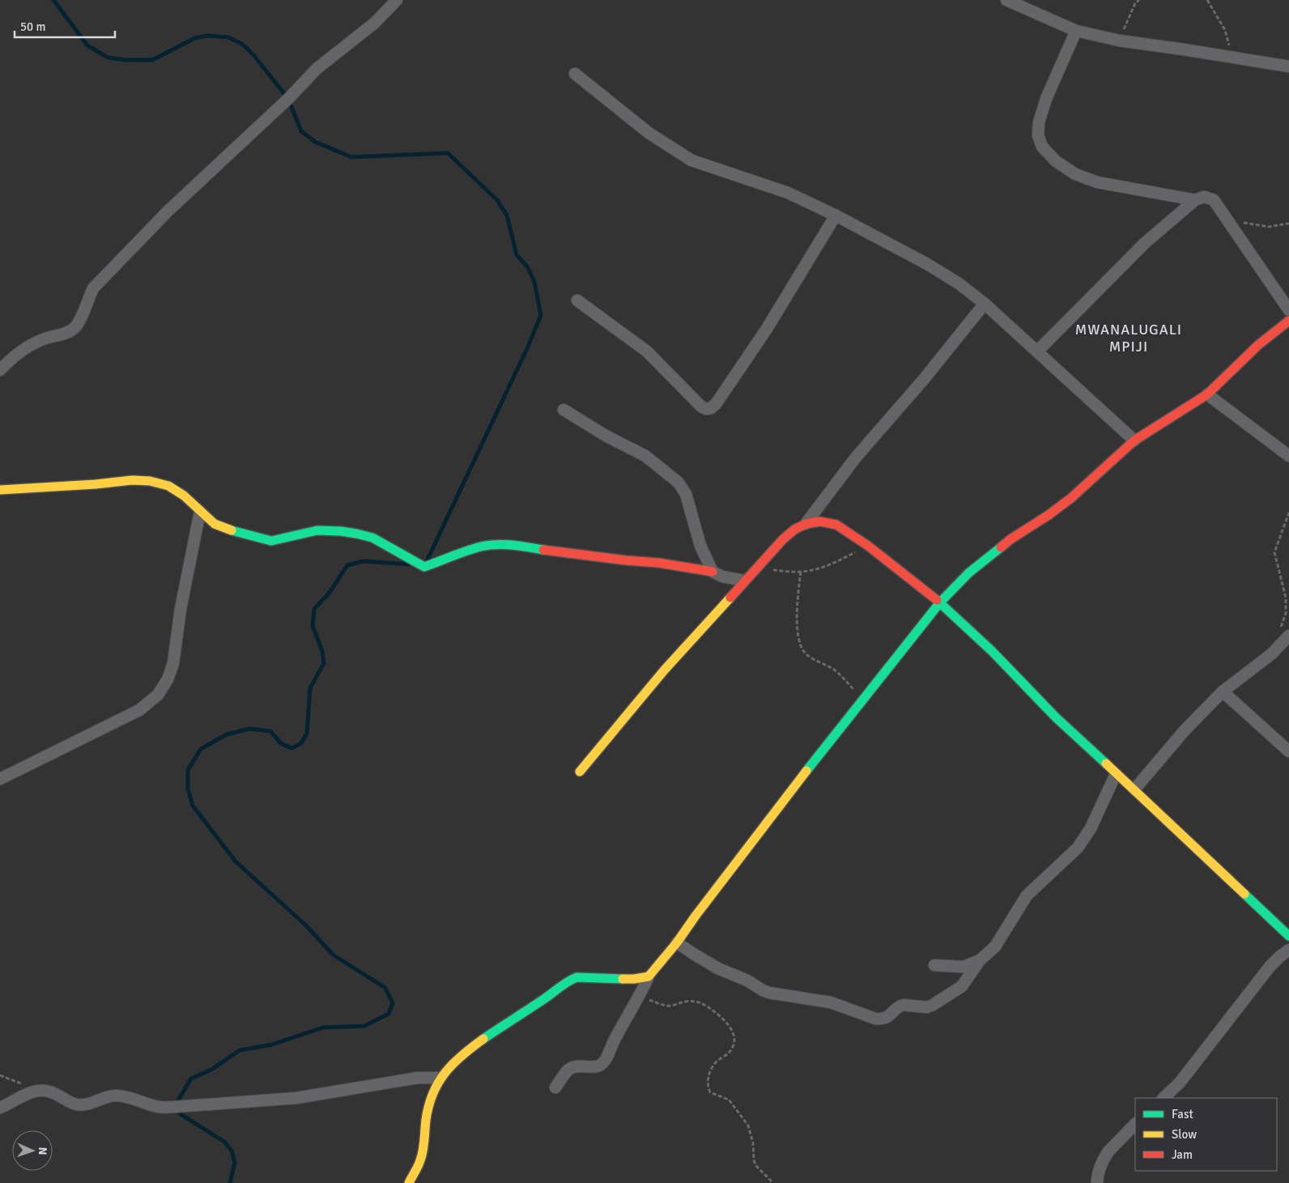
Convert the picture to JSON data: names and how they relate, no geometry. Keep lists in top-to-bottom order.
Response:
{
  "districts": ["MWANALUGALI MPIJI"],
  "legend": ["Fast", "Slow", "Jam"],
  "scale_bar": "50 m",
  "north": "right"
}
